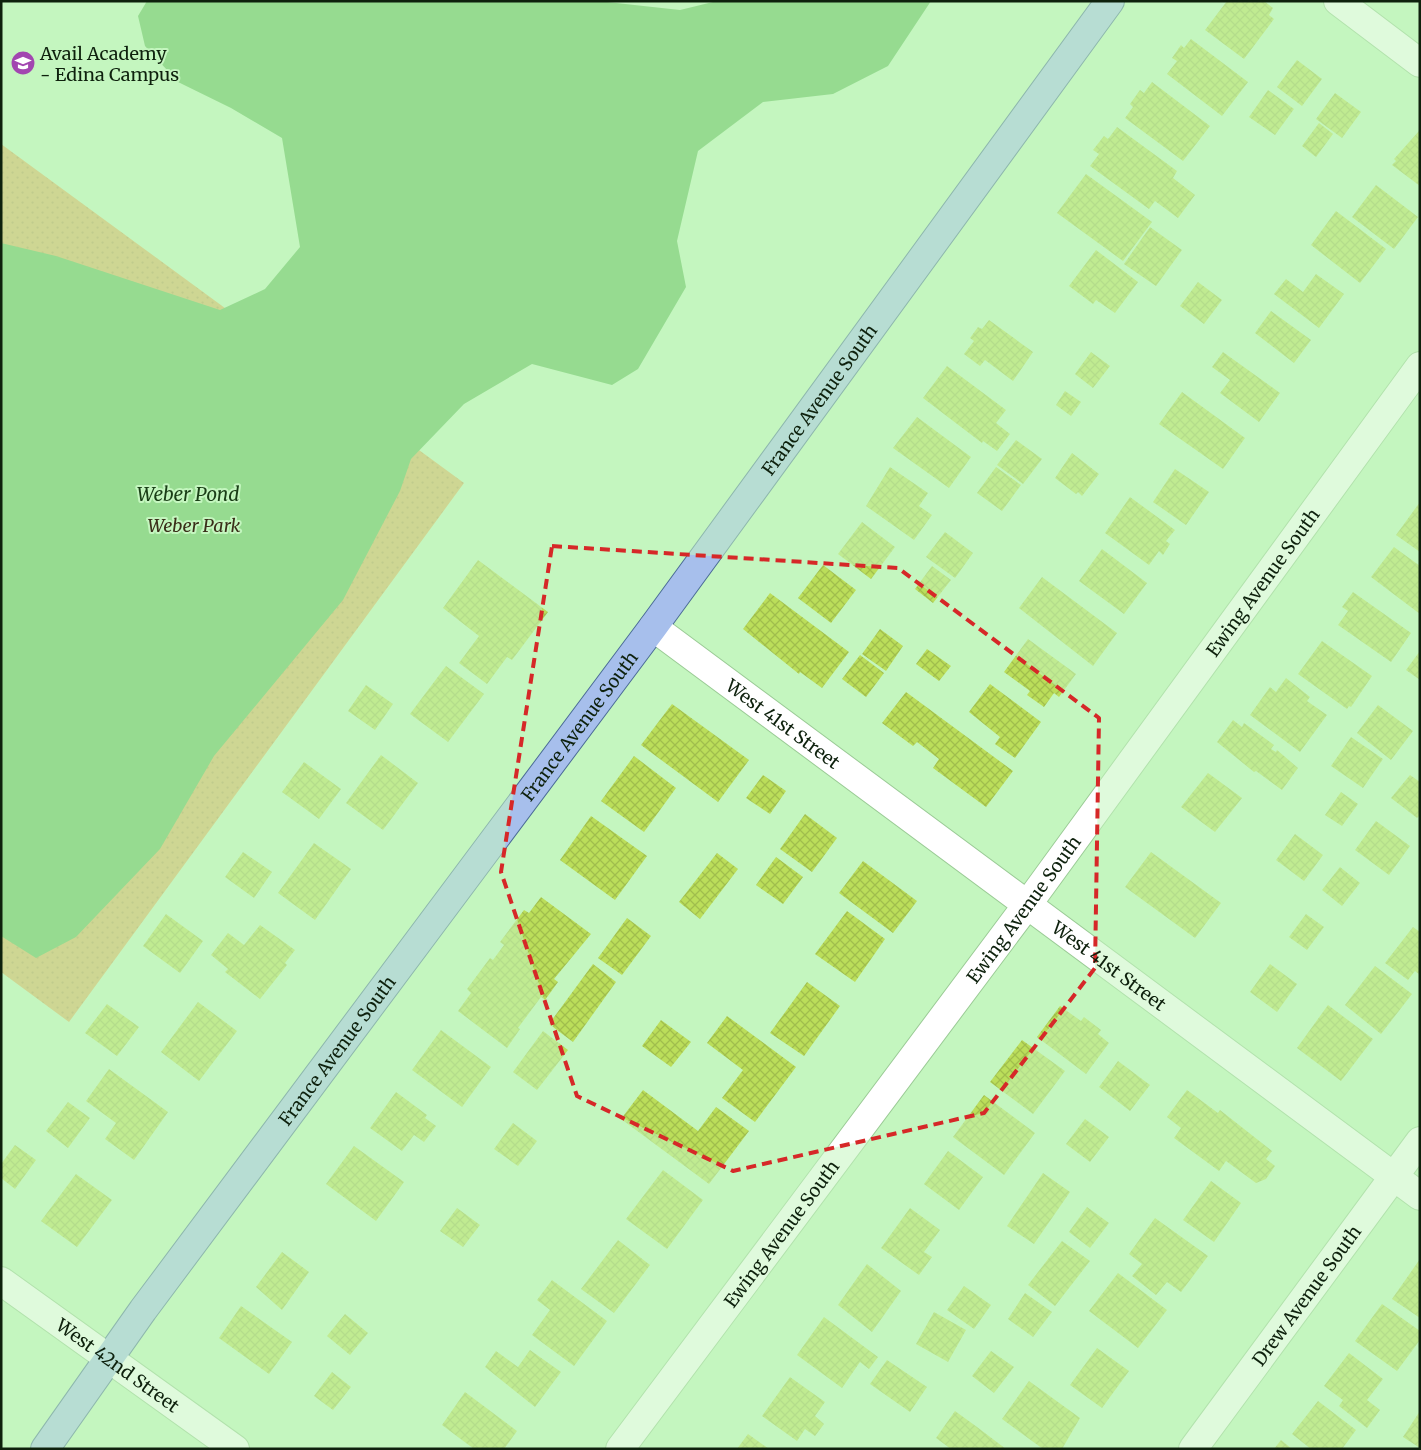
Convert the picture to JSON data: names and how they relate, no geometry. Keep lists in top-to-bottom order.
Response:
{
  "streets": {
    "main road": ["France Avenue South"],
    "street": [
      "Ewing Avenue South",
      "West 41st Street",
      "Drew Avenue South",
      "West 42nd Street"
    ]
  },
  "crossings": [
    ["France Avenue South", "West 41st Street"],
    ["France Avenue South", "West 42nd Street"],
    ["Ewing Avenue South", "West 41st Street"],
    ["West 41st Street", "Drew Avenue South"]
  ],
  "water": ["Weber Pond"],
  "parks": ["Weber Park"],
  "places": {
    "school or university": ["Avail Academy - Edina Campus"]
  }
}
